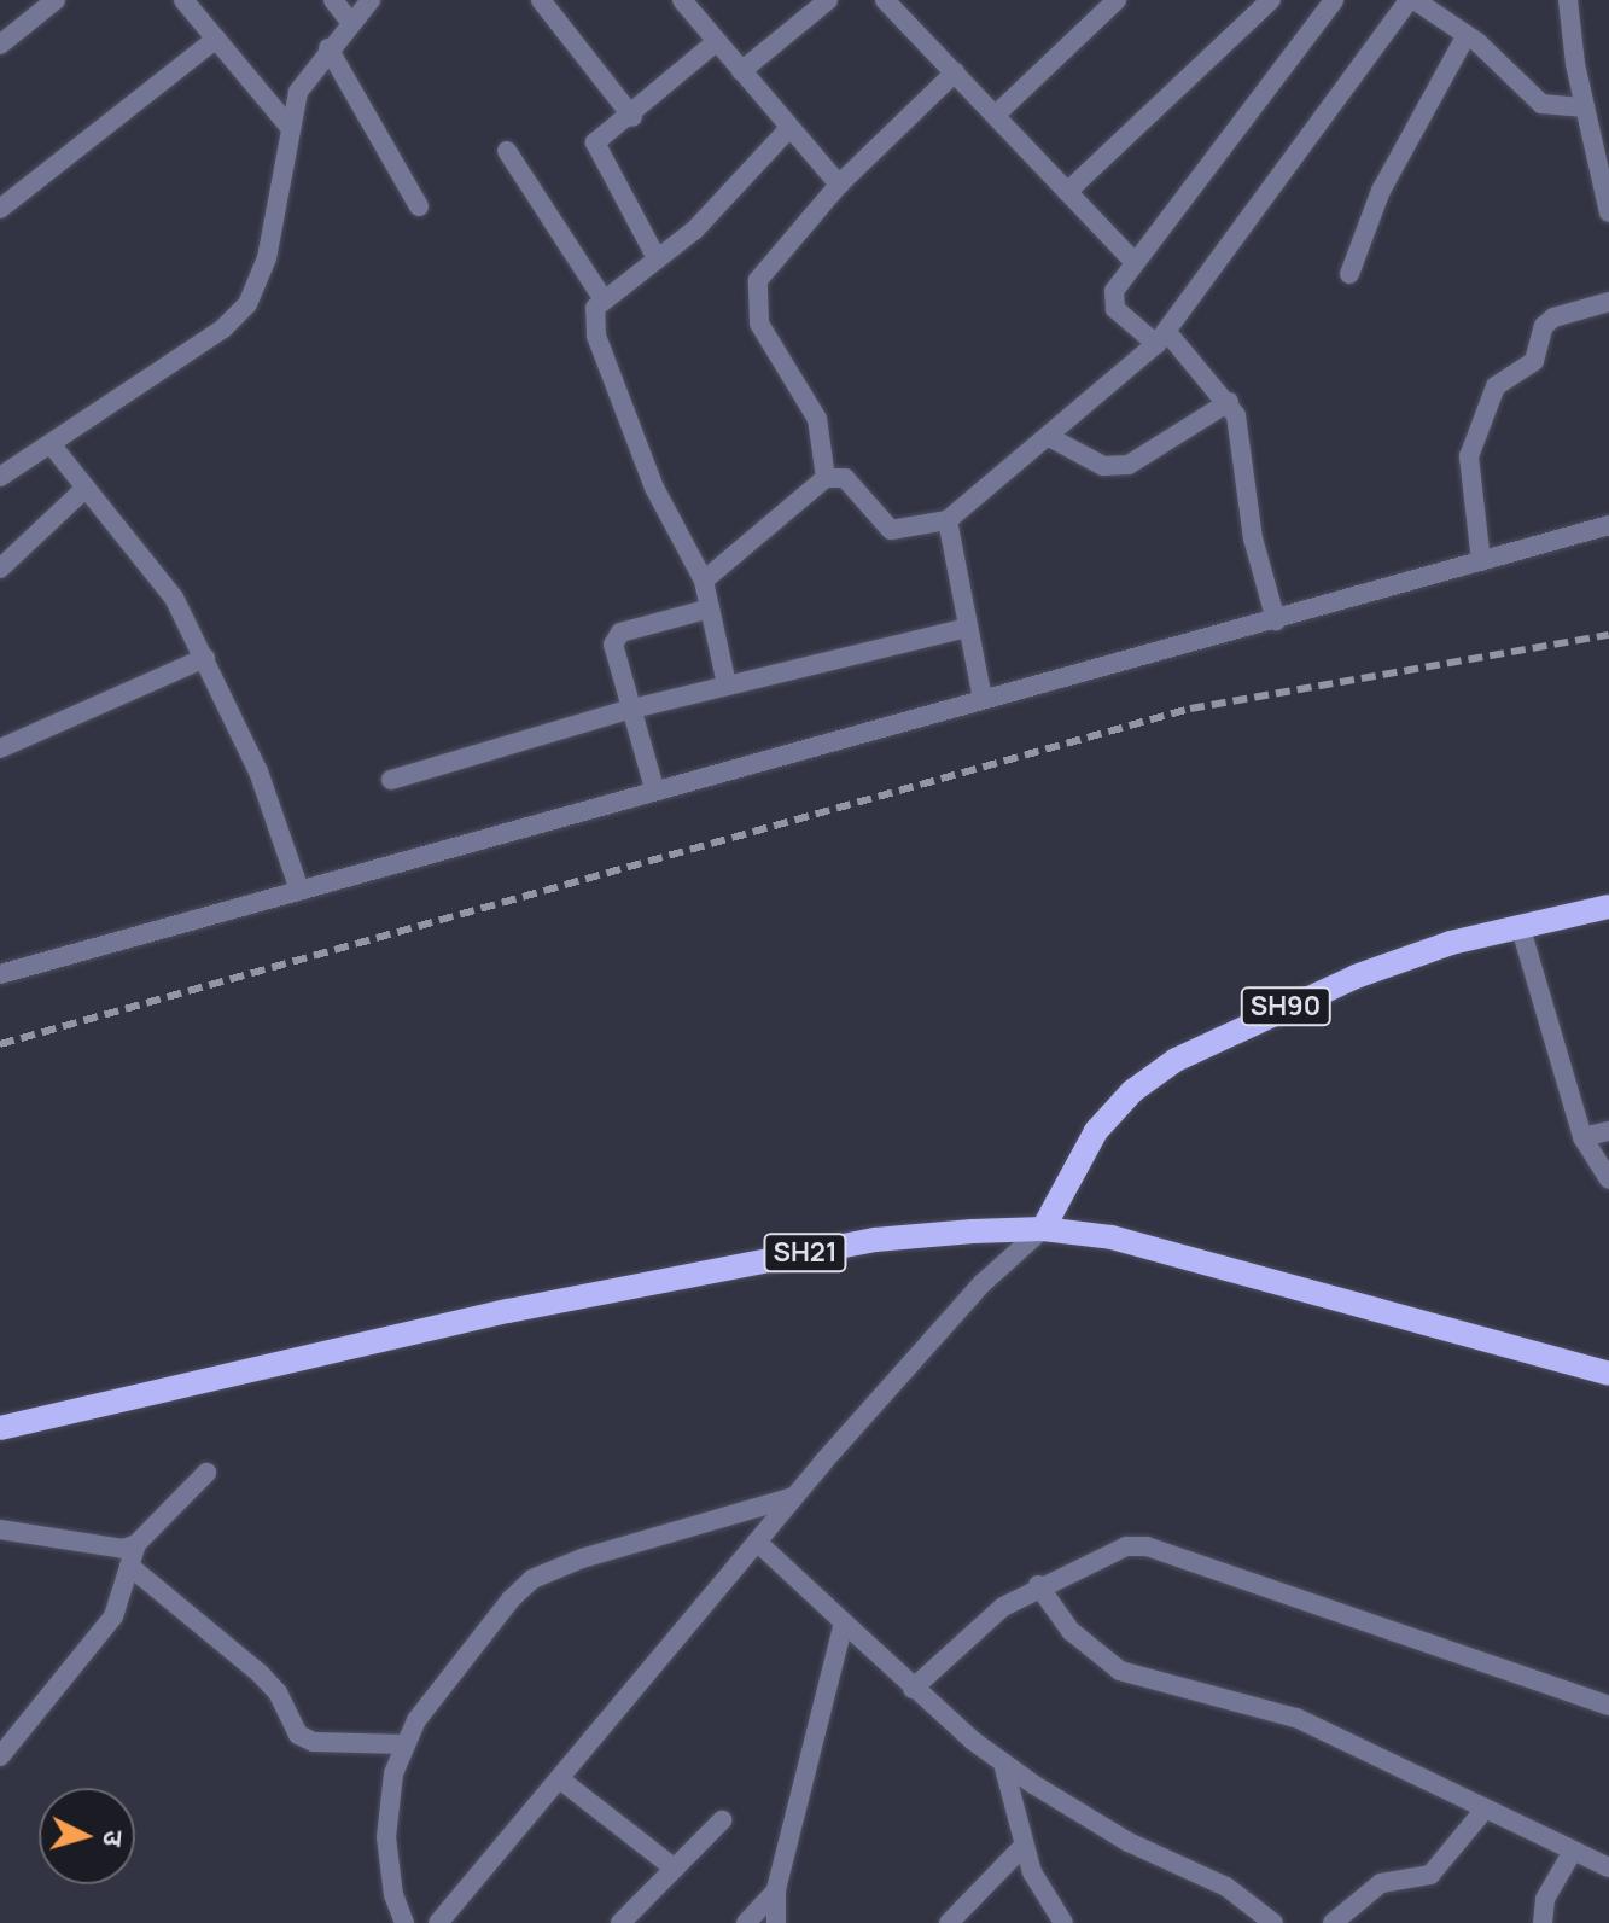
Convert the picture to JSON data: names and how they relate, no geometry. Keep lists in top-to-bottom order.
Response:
{
  "streets": {
    "main road": ["SH90", "SH21"]
  },
  "crossings": [
    ["SH90", "SH21"]
  ],
  "north": "right"
}
